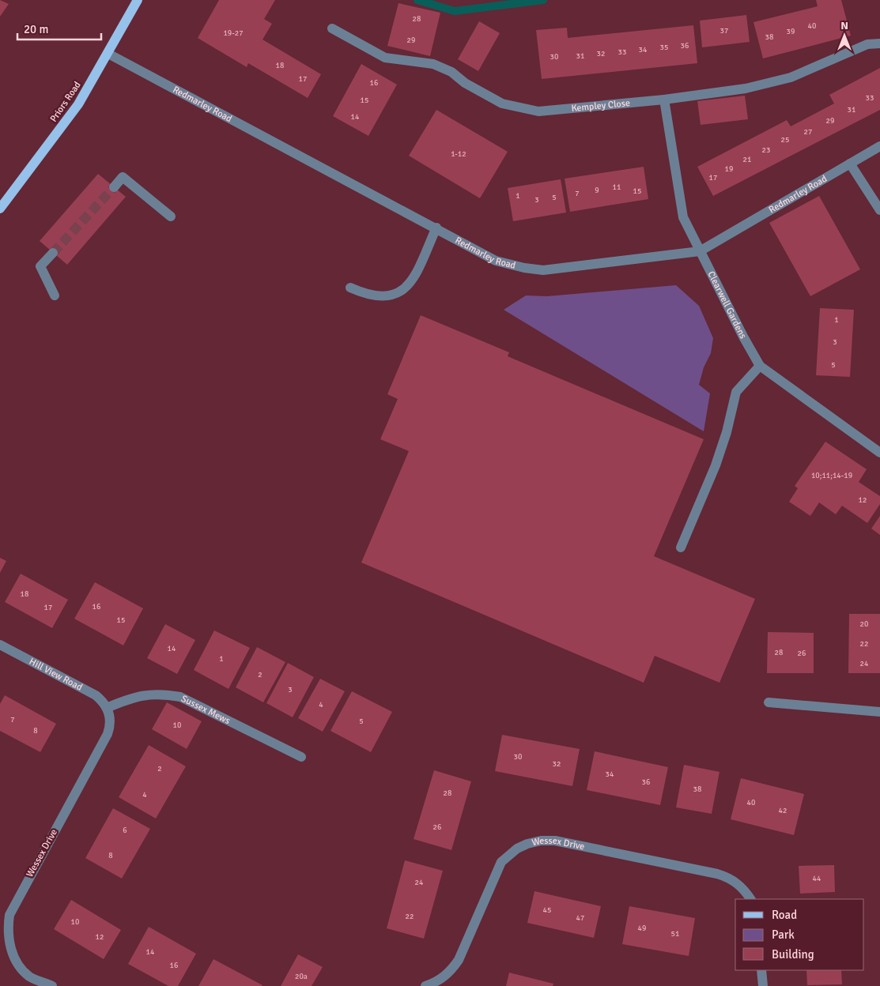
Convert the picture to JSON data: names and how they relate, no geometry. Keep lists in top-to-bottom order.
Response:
{
  "streets": {
    "main road": ["Priors Road"],
    "street": [
      "Redmarley Road",
      "Kempley Close",
      "Clearwell Gardens",
      "Hill View Road",
      "Sussex Mews",
      "Wessex Drive"
    ]
  },
  "crossings": [
    ["Priors Road", "Redmarley Road"],
    ["Redmarley Road", "Clearwell Gardens"],
    ["Kempley Close", "Clearwell Gardens"],
    ["Hill View Road", "Sussex Mews"],
    ["Hill View Road", "Wessex Drive"],
    ["Sussex Mews", "Wessex Drive"]
  ],
  "house_numbers": [
    "28",
    "40",
    "37",
    "39",
    "19-27",
    "38",
    "29",
    "36",
    "35",
    "34",
    "33",
    "32",
    "31",
    "30",
    "18",
    "17",
    "16",
    "33",
    "15",
    "31",
    "14",
    "29",
    "27",
    "25",
    "23",
    "1-12",
    "21",
    "19",
    "17",
    "11",
    "9",
    "15",
    "7",
    "1",
    "5",
    "3",
    "1",
    "3",
    "5",
    "10;11;14-19",
    "12",
    "18",
    "16",
    "17",
    "15",
    "20",
    "22",
    "14",
    "28",
    "26",
    "1",
    "24",
    "2",
    "3",
    "4",
    "7",
    "5",
    "10",
    "8",
    "30",
    "32",
    "2",
    "34",
    "36",
    "38",
    "28",
    "4",
    "40",
    "42",
    "26",
    "6",
    "8",
    "44",
    "24",
    "45",
    "22",
    "47",
    "10",
    "49",
    "51",
    "12",
    "14",
    "16",
    "20a"
  ],
  "legend": ["Road", "Park", "Building"],
  "scale_bar": "20 m",
  "north": "top"
}
